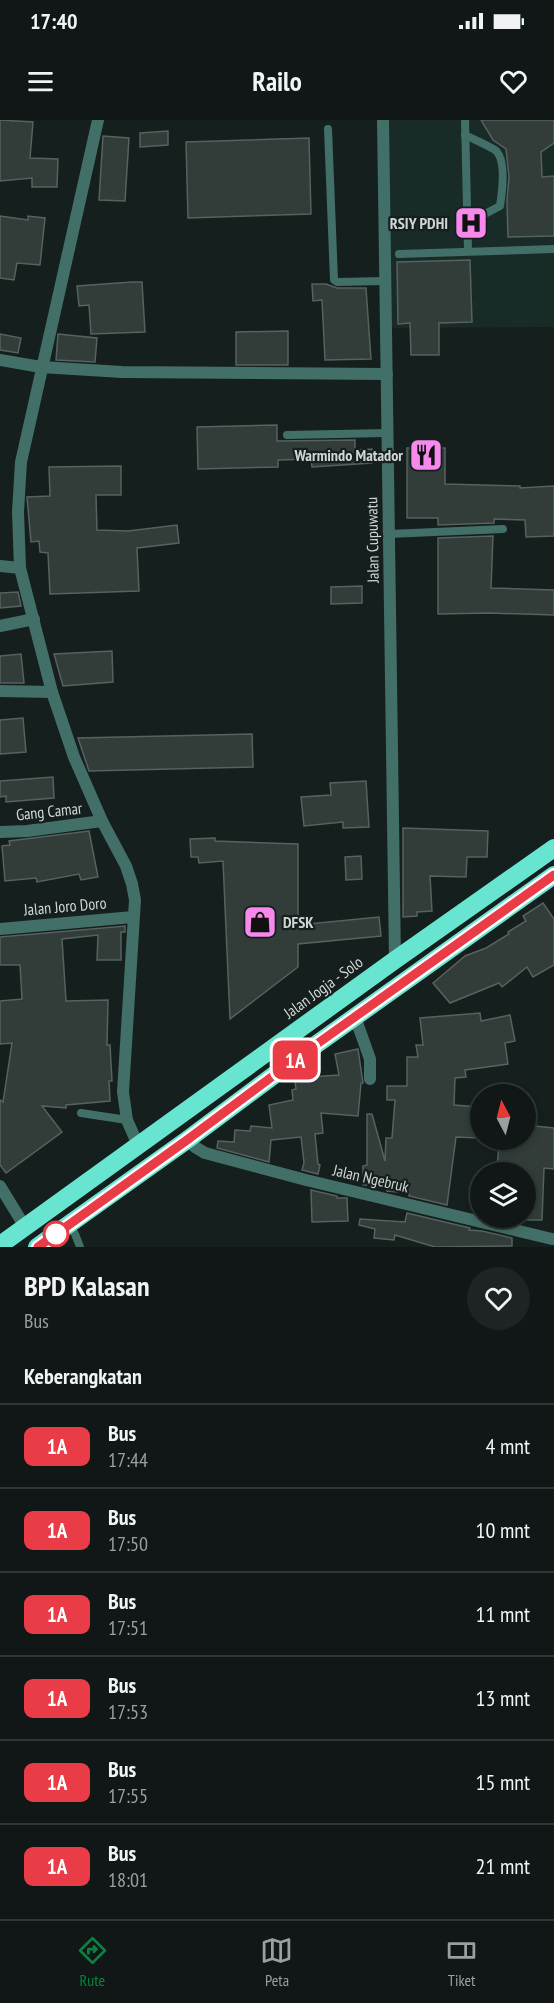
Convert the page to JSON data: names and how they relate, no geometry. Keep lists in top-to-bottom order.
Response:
{
  "streets": {
    "highway": ["Jalan Jogja - Solo"],
    "street": [
      "Jalan Cupuwatu",
      "Gang Camar",
      "Jalan Joro Doro",
      "Jalan Ngebruk"
    ]
  },
  "crossings": [
    ["Jalan Cupuwatu", "Jalan Jogja - Solo"]
  ],
  "places": {
    "hospital": ["RSIY PDHI"],
    "restaurant": ["Warmindo Matador"],
    "shop": ["DFSK"]
  },
  "lines": ["bus line 1A"],
  "north": "top",
  "page": {
    "status": "17:40",
    "header": "Railo",
    "on_map": "1A",
    "heading": [
      ["BPD Kalasan", "Bus"],
      "Keberangkatan"
    ],
    "list": [
      {
        "mark": "1A",
        "name": "Bus",
        "note": "17:44",
        "value": "4 mnt"
      },
      {
        "mark": "1A",
        "name": "Bus",
        "note": "17:50",
        "value": "10 mnt"
      },
      {
        "mark": "1A",
        "name": "Bus",
        "note": "17:51",
        "value": "11 mnt"
      },
      {
        "mark": "1A",
        "name": "Bus",
        "note": "17:53",
        "value": "13 mnt"
      },
      {
        "mark": "1A",
        "name": "Bus",
        "note": "17:55",
        "value": "15 mnt"
      },
      {
        "mark": "1A",
        "name": "Bus",
        "note": "18:01",
        "value": "21 mnt"
      }
    ],
    "tabs": ["Rute", "Peta", "Tiket"]
  }
}
